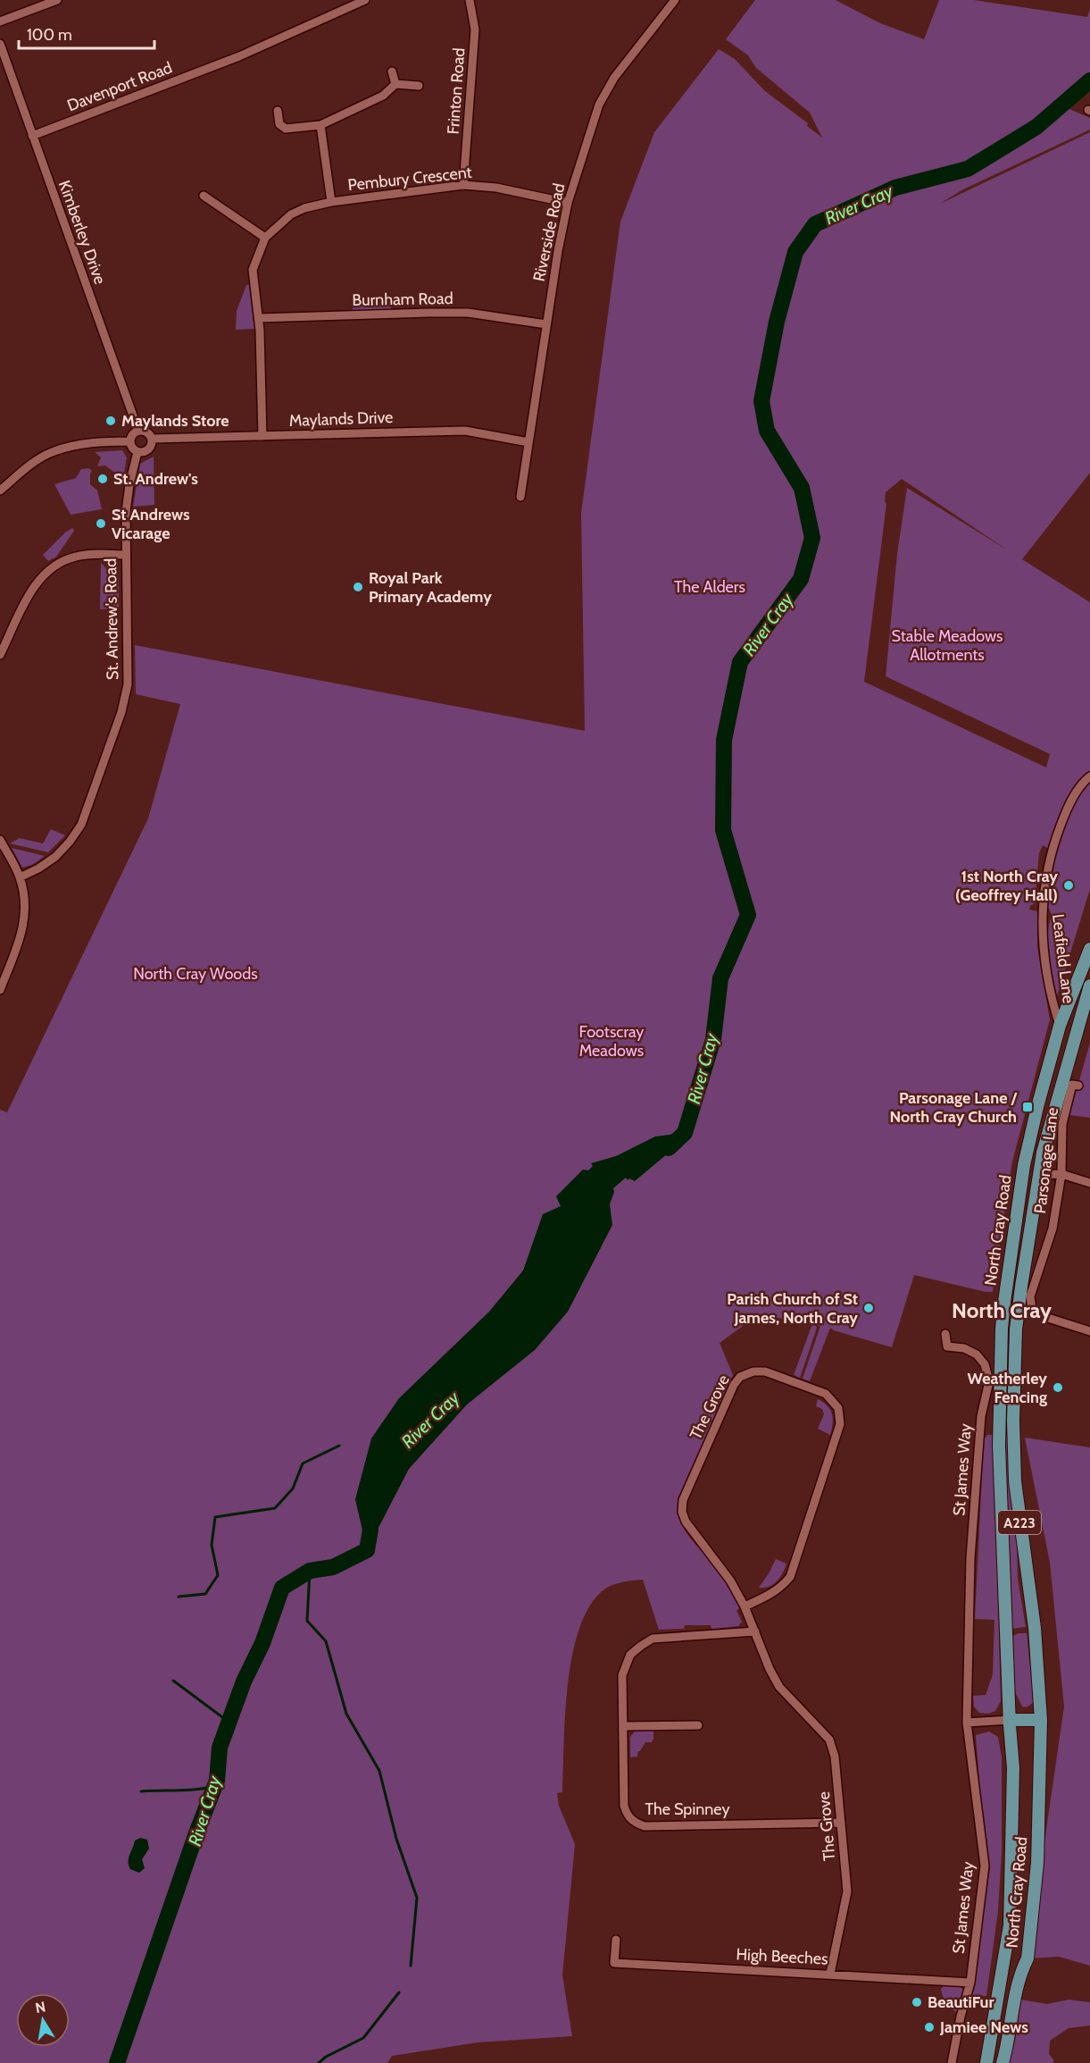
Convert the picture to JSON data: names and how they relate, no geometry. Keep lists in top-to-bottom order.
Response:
{
  "streets": {
    "main road": ["North Cray Road", "A223"],
    "street": [
      "Davenport Road",
      "Frinton Road",
      "Pembury Crescent",
      "Kimberley Drive",
      "Riverside Road",
      "Burnham Road",
      "Maylands Drive",
      "St. Andrew's Road",
      "Leafield Lane",
      "Parsonage Lane",
      "The Grove",
      "St James Way",
      "The Spinney",
      "High Beeches"
    ]
  },
  "crossings": [
    ["Davenport Road", "Kimberley Drive"],
    ["Frinton Road", "Pembury Crescent"],
    ["Pembury Crescent", "Riverside Road"],
    ["Pembury Crescent", "Burnham Road"],
    ["Pembury Crescent", "Maylands Drive"],
    ["Kimberley Drive", "Maylands Drive"],
    ["Kimberley Drive", "St. Andrew's Road"],
    ["Riverside Road", "Burnham Road"],
    ["Riverside Road", "Maylands Drive"],
    ["Maylands Drive", "St. Andrew's Road"],
    ["Leafield Lane", "North Cray Road"],
    ["The Grove", "The Spinney"],
    ["The Grove", "High Beeches"],
    ["St James Way", "High Beeches"]
  ],
  "districts": ["North Cray"],
  "water": ["River Cray"],
  "parks": [
    "The Alders",
    "Stable Meadows Allotments",
    "North Cray Woods",
    "Footscray Meadows"
  ],
  "places": {
    "other": [
      "Maylands Store",
      "St. Andrew's",
      "St Andrews Vicarage",
      "Royal Park Primary Academy",
      "1st North Cray (Geoffrey Hall)",
      "Parish Church of St James, North Cray",
      "Weatherley Fencing",
      "BeautiFur",
      "Jamiee News"
    ],
    "transit": ["Parsonage Lane / North Cray Church"]
  },
  "scale_bar": "100 m",
  "north": "top"
}
